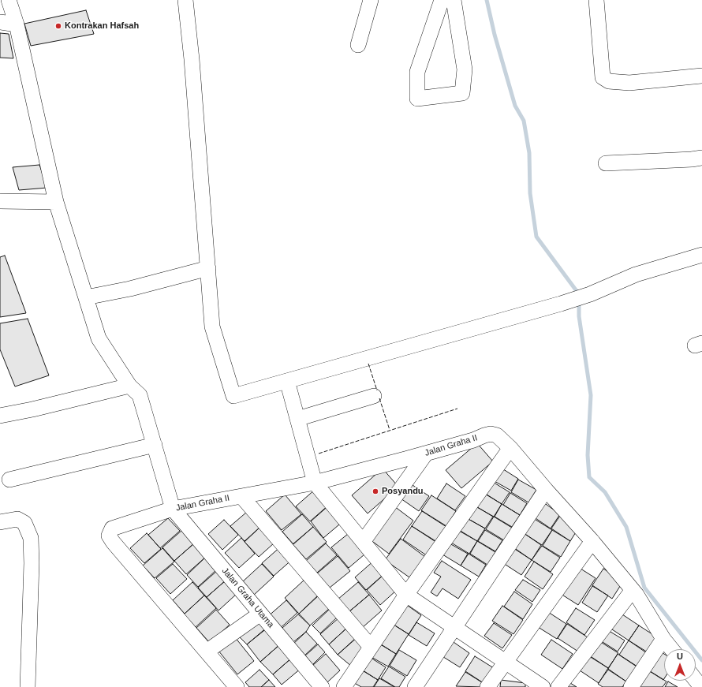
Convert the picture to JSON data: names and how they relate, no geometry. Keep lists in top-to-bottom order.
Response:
{
  "streets": {
    "street": ["Jalan Graha II", "Jalan Graha Utama"]
  },
  "crossings": [
    ["Jalan Graha II", "Jalan Graha Utama"]
  ],
  "places": ["Kontrakan Hafsah", "Posyandu"],
  "north": "top"
}
